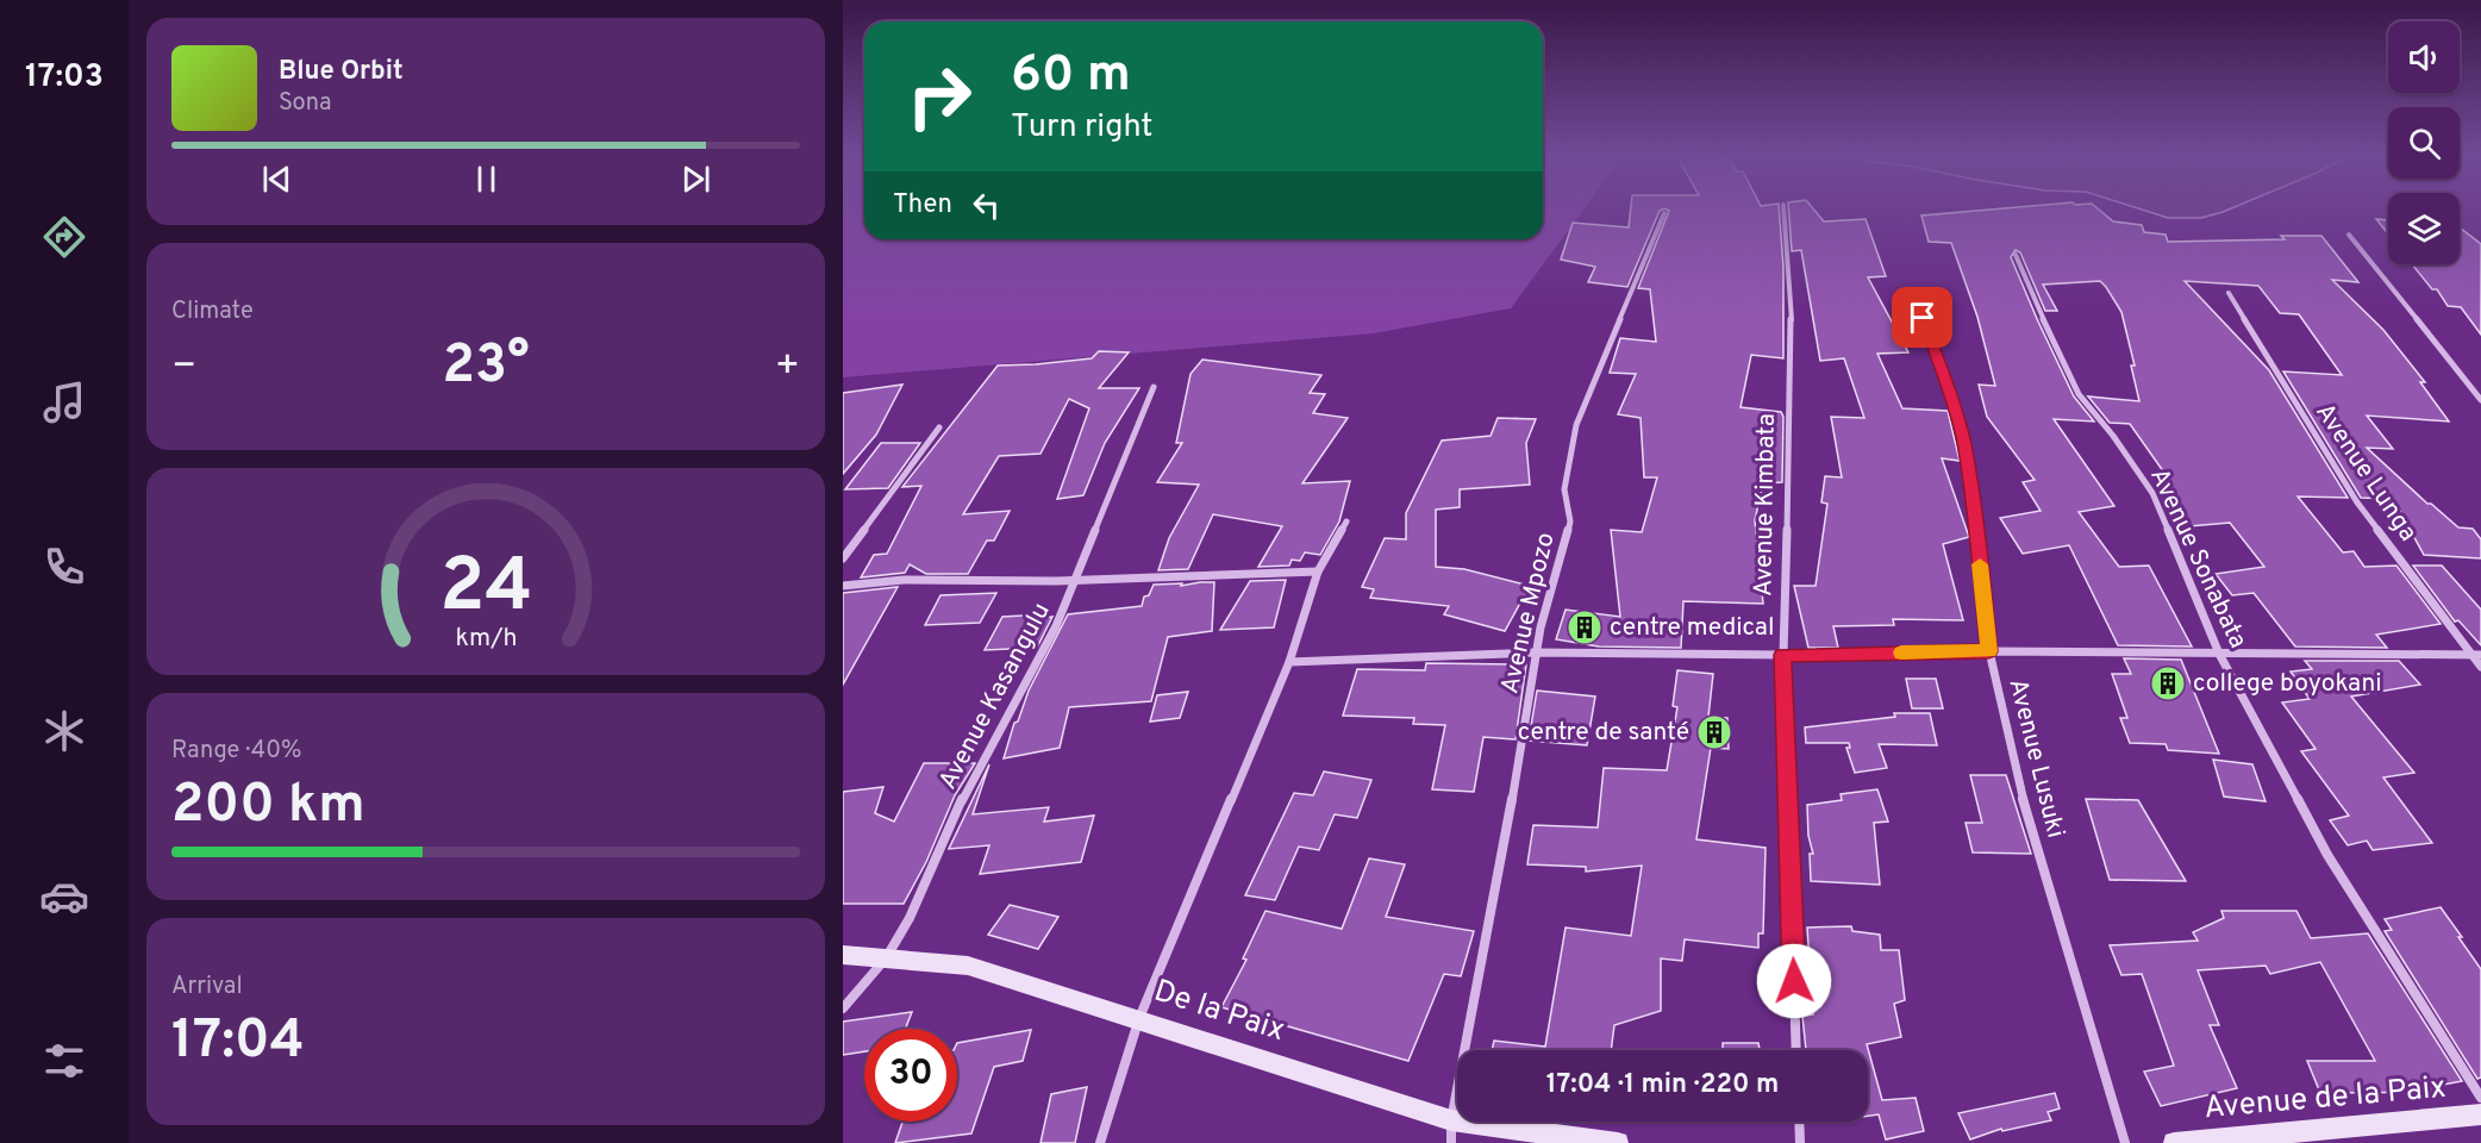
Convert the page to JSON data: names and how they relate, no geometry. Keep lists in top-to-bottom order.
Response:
{
  "streets": {
    "street": [
      "Avenue Lunga",
      "Avenue Kimbata",
      "Avenue Sonabata",
      "Avenue Mpozo",
      "Avenue Kasangulu",
      "Avenue Lusuki",
      "De la Paix",
      "Avenue de la Paix"
    ]
  },
  "crossings": [
    ["Avenue Mpozo", "De la Paix"],
    ["Avenue Kasangulu", "De la Paix"]
  ],
  "places": {
    "building": ["centre medical", "college boyokani", "centre de santé"]
  },
  "page": {
    "tabs": "17:03",
    "turn": ["60 m", "Turn right"],
    "song": ["Blue Orbit", "Sona"],
    "then": "Then",
    "tile": [
      "Climate",
      ["Range · 40%", "200 km"],
      ["Arrival", "17:04"]
    ],
    "heat": ["−", "23°", "+"],
    "limit": "30",
    "trip": "17:04 · 1 min · 220 m",
    "gauge": ["24", "km/h"]
  }
}
